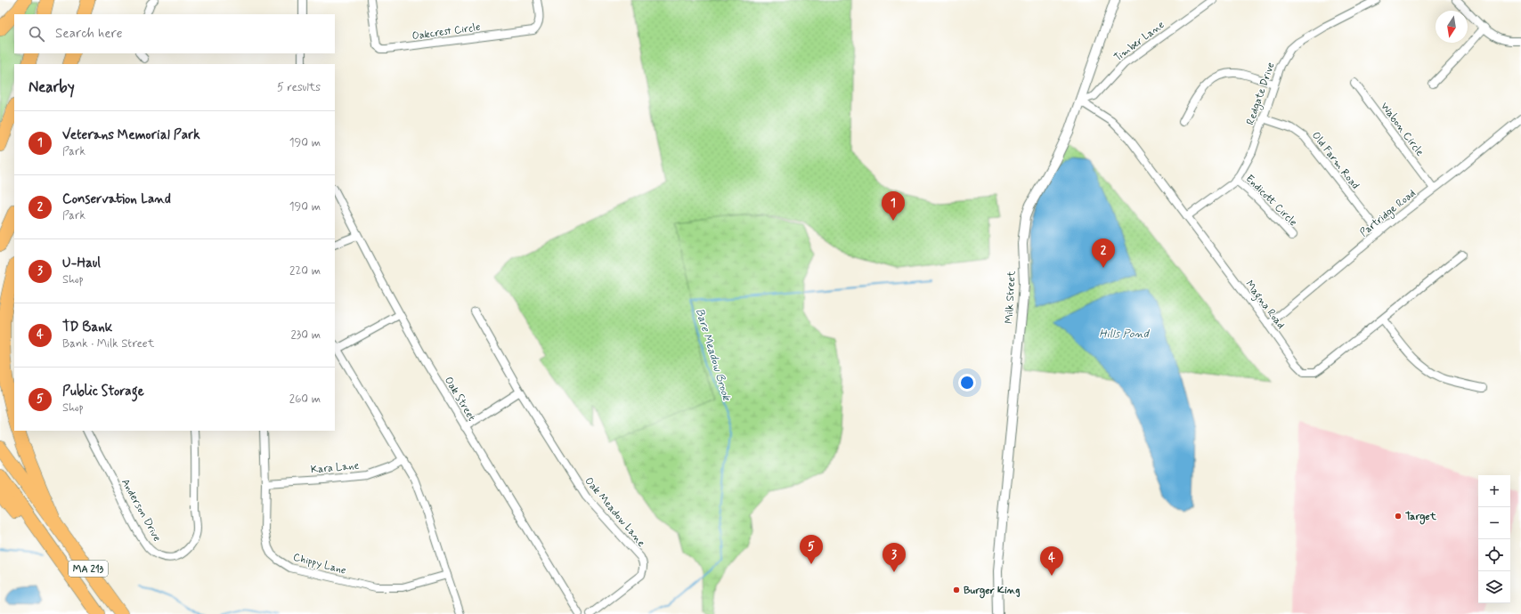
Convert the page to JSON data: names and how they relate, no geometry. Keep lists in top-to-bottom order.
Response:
{
  "streets": {
    "highway": ["MA 213"],
    "street": [
      "Oakcrest Circle",
      "Timber Lane",
      "Redgate Drive",
      "Wabon Circle",
      "Old Farm Road",
      "Endicott Circle",
      "Partridge Road",
      "Milk Street",
      "Magna Road",
      "Oak Street",
      "Kara Lane",
      "Anderson Drive",
      "Oak Meadow Lane",
      "Chippy Lane"
    ]
  },
  "crossings": [
    ["Timber Lane", "Milk Street"],
    ["Timber Lane", "Magna Road"],
    ["Redgate Drive", "Old Farm Road"],
    ["Redgate Drive", "Endicott Circle"],
    ["Redgate Drive", "Magna Road"],
    ["Wabon Circle", "Partridge Road"],
    ["Old Farm Road", "Partridge Road"],
    ["Partridge Road", "Magna Road"],
    ["Milk Street", "Magna Road"],
    ["Kara Lane", "Chippy Lane"]
  ],
  "water": ["Hills Pond", "Bare Meadow Brook"],
  "places": ["Target", "Burger King"],
  "north": "bottom",
  "page": {
    "search": "Search here",
    "heading": ["Nearby", "5 results"],
    "list": [
      {
        "mark": "1",
        "name": "Veterans Memorial Park",
        "note": "Park",
        "value": "190 m"
      },
      {
        "mark": "2",
        "name": "Conservation Land",
        "note": "Park",
        "value": "190 m"
      },
      {
        "mark": "3",
        "name": "U-Haul",
        "note": "Shop",
        "value": "220 m"
      },
      {
        "mark": "4",
        "name": "TD Bank",
        "note": "Bank · Milk Street",
        "value": "230 m"
      },
      {
        "mark": "5",
        "name": "Public Storage",
        "note": "Shop",
        "value": "260 m"
      }
    ],
    "pins": [
      "1",
      "2",
      "5",
      "3",
      "4"
    ],
    "map_buttons": ["+", "−"]
  }
}
